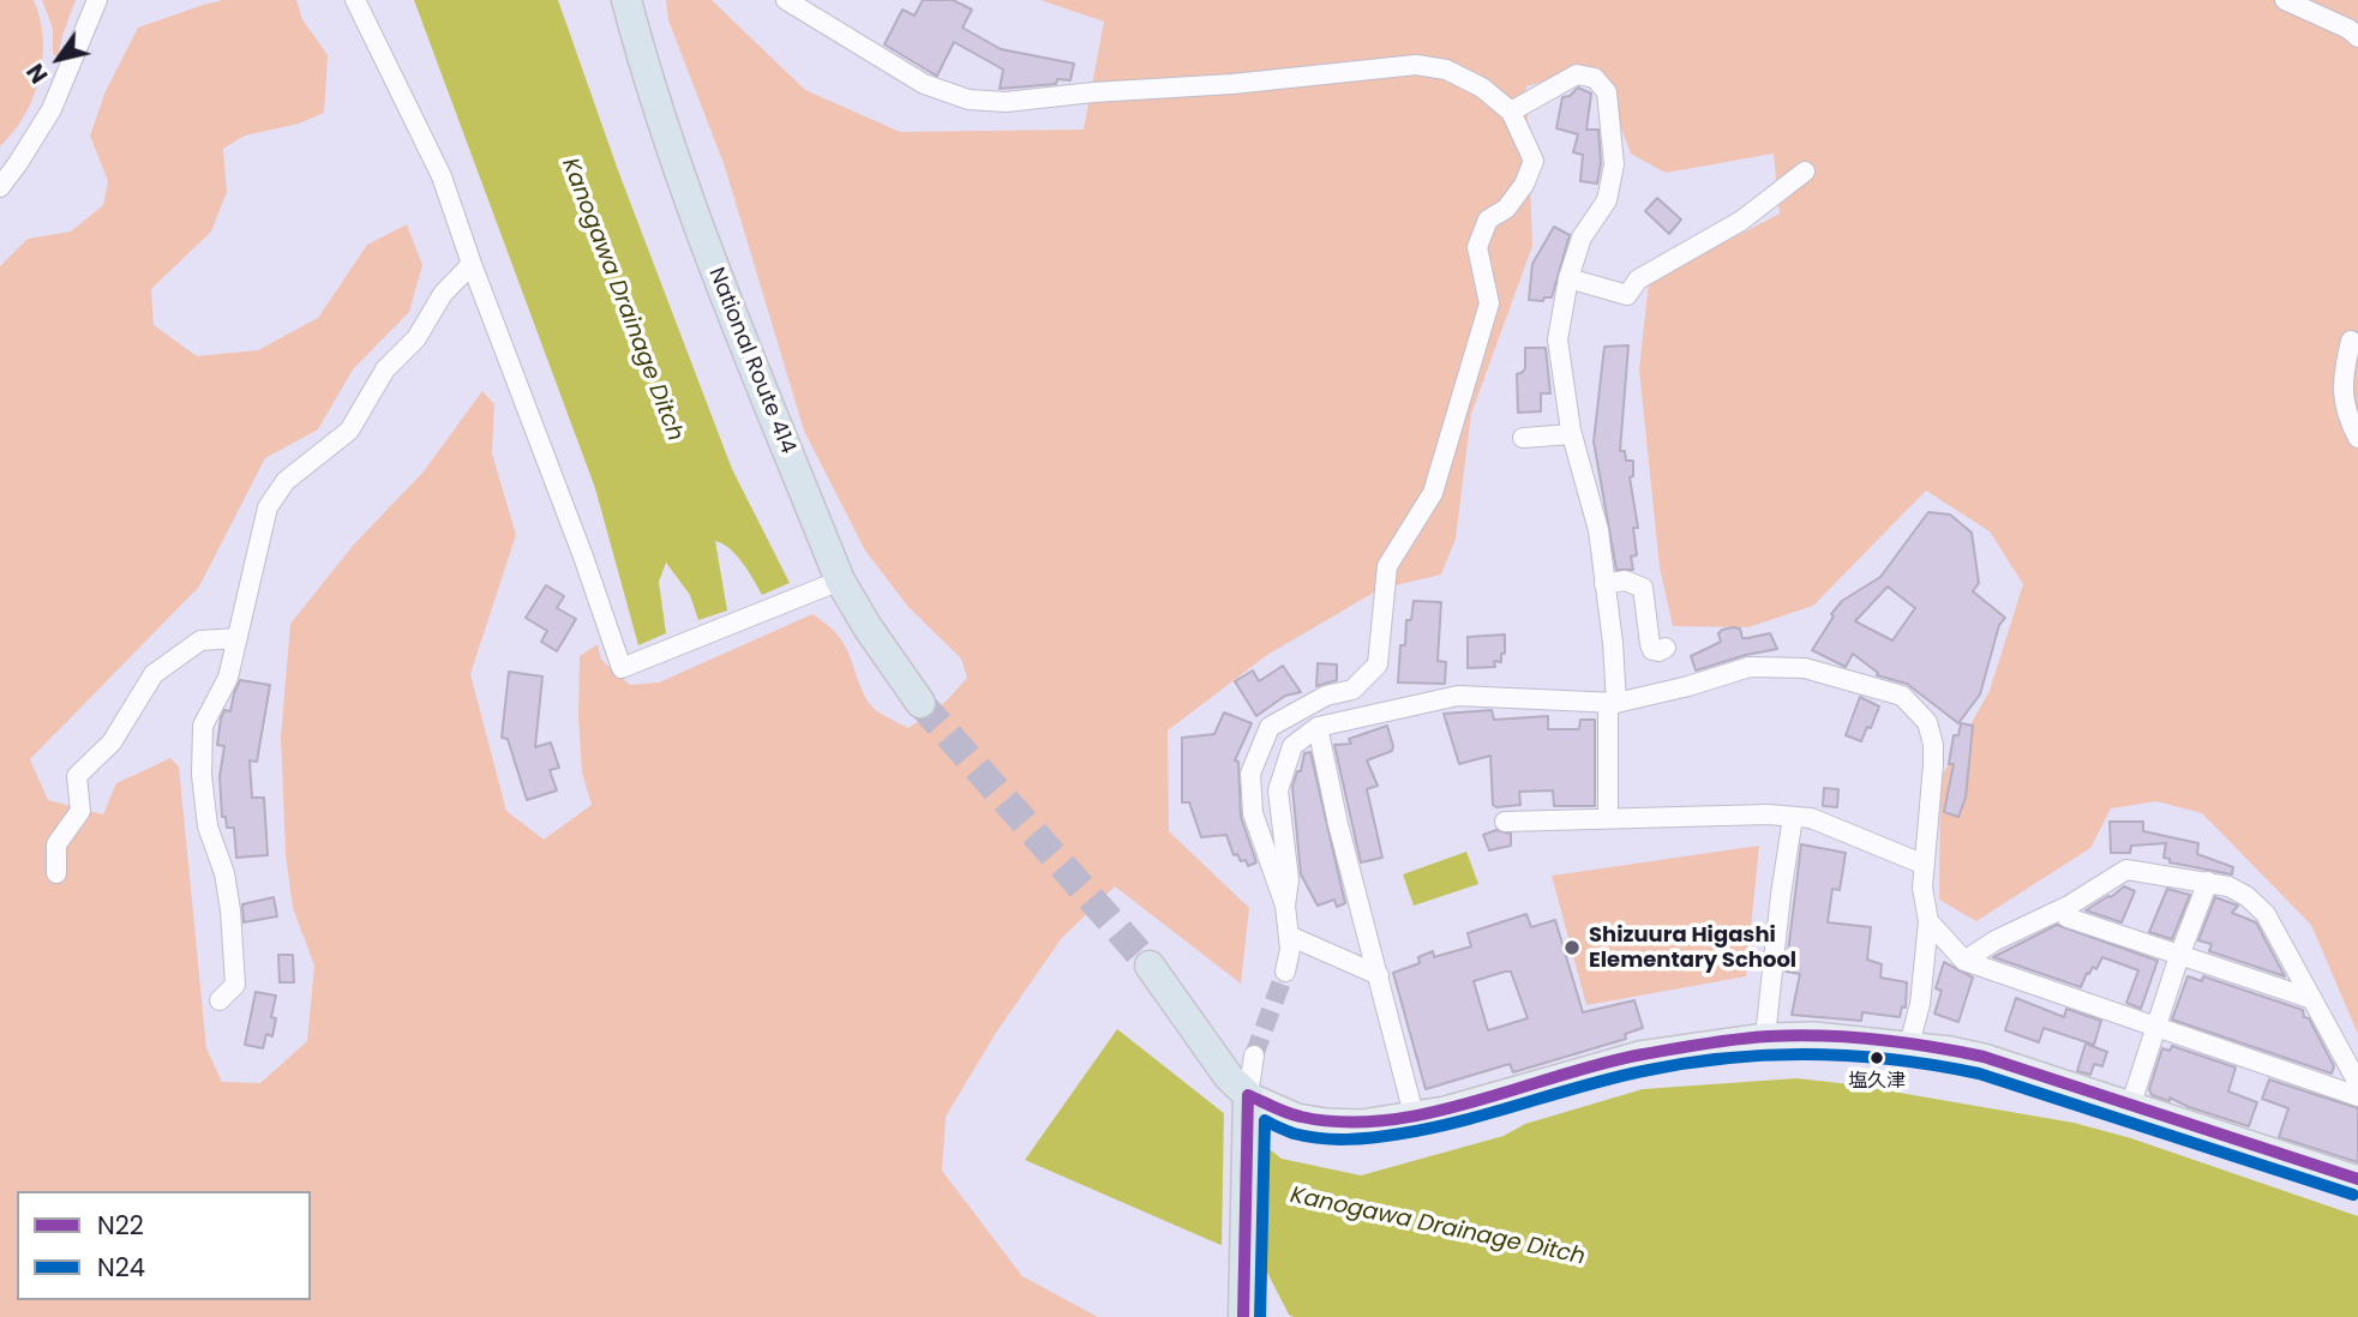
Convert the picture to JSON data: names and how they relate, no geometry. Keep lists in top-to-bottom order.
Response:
{
  "streets": {
    "highway": ["National Route 414"]
  },
  "water": ["Kanogawa Drainage Ditch"],
  "places": ["Shizuura Higashi Elementary School", "塩久津"],
  "lines": ["transit line N22", "transit line N24"],
  "legend": ["N22", "N24"],
  "north": "bottom left"
}
